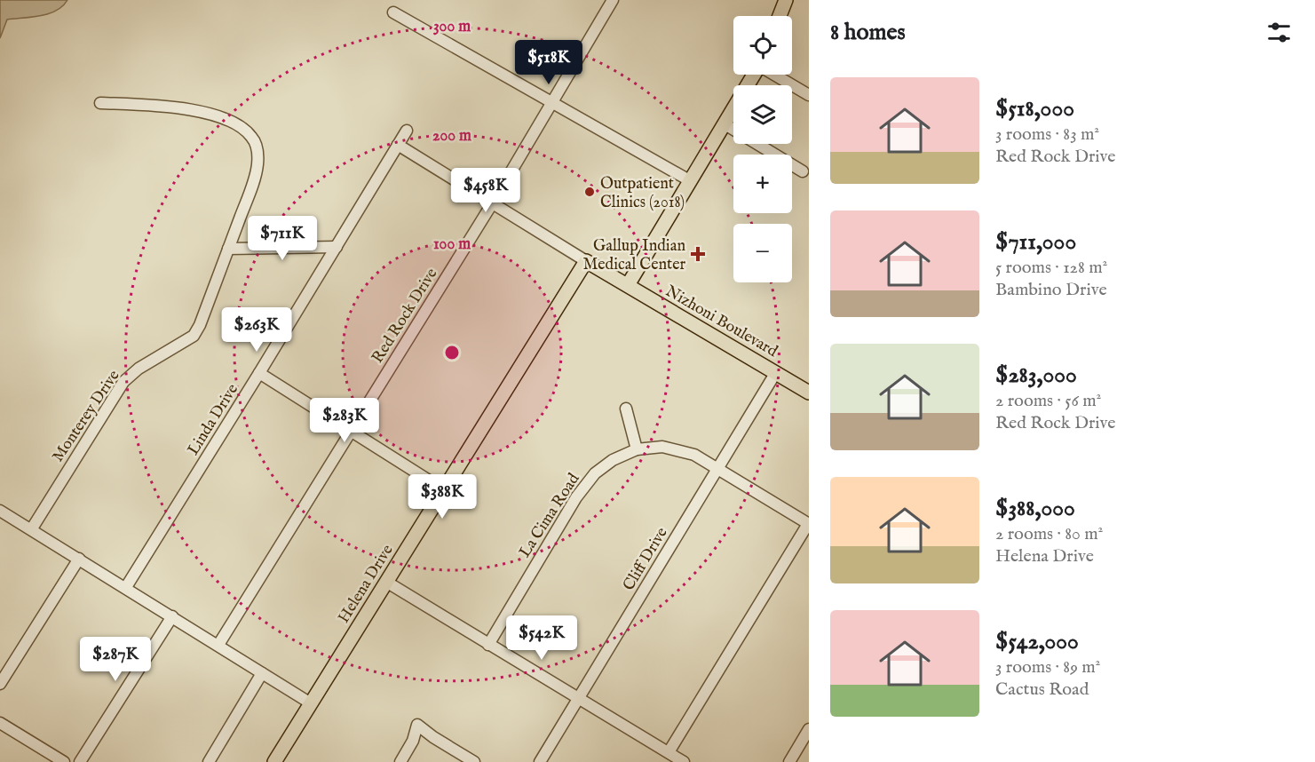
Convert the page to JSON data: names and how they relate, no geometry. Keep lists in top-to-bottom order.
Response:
{
  "streets": {
    "main road": ["Nizhoni Boulevard", "Helena Drive"],
    "street": [
      "Red Rock Drive",
      "Monterey Drive",
      "Linda Drive",
      "La Cima Road",
      "Cliff Drive"
    ]
  },
  "crossings": [
    ["Red Rock Drive", "Nizhoni Boulevard"],
    ["Nizhoni Boulevard", "Linda Drive"],
    ["Nizhoni Boulevard", "Cliff Drive"],
    ["Nizhoni Boulevard", "Helena Drive"],
    ["La Cima Road", "Cliff Drive"]
  ],
  "places": {
    "other": ["Outpatient Clinics (2018)"],
    "health": ["Gallup Indian Medical Center"]
  },
  "page": {
    "heading": "8 homes",
    "map_buttons": ["+", "−"],
    "price": [
      "$518K",
      "$458K",
      "$711K",
      "$263K",
      "$283K",
      "$388K",
      "$542K",
      "$287K"
    ],
    "list": [
      {
        "name": "$518,000",
        "note": "3 rooms · 83 m² · Red Rock Drive"
      },
      {
        "name": "$711,000",
        "note": "5 rooms · 128 m² · Bambino Drive"
      },
      {
        "name": "$283,000",
        "note": "2 rooms · 56 m² · Red Rock Drive"
      },
      {
        "name": "$388,000",
        "note": "2 rooms · 80 m² · Helena Drive"
      },
      {
        "name": "$542,000",
        "note": "3 rooms · 89 m² · Cactus Road"
      }
    ]
  },
  "rings": ["300 m", "200 m", "100 m"]
}
